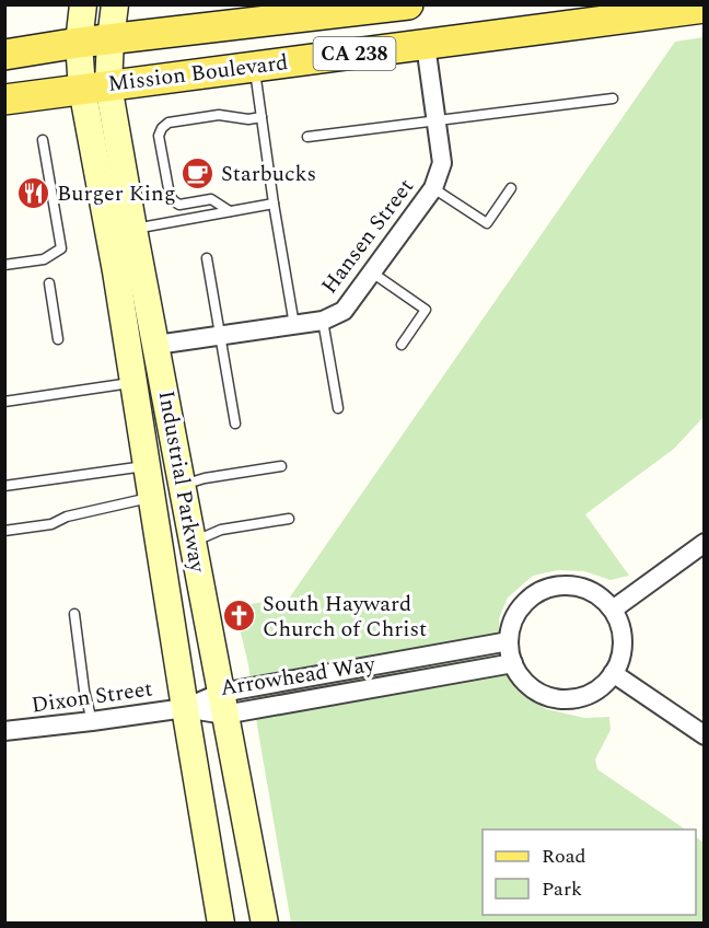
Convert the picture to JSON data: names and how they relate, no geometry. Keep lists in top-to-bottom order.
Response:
{
  "streets": {
    "main road": ["CA 238", "Mission Boulevard", "Industrial Parkway"],
    "street": ["Hansen Street", "Arrowhead Way", "Dixon Street"]
  },
  "crossings": [
    ["Mission Boulevard", "Hansen Street"],
    ["Mission Boulevard", "Industrial Parkway"],
    ["Hansen Street", "Industrial Parkway"],
    ["Industrial Parkway", "Arrowhead Way"],
    ["Industrial Parkway", "Dixon Street"],
    ["Arrowhead Way", "Dixon Street"]
  ],
  "places": {
    "cafe": ["Starbucks"],
    "restaurant": ["Burger King"],
    "church": ["South Hayward Church of Christ"]
  },
  "legend": ["Road", "Park"]
}
